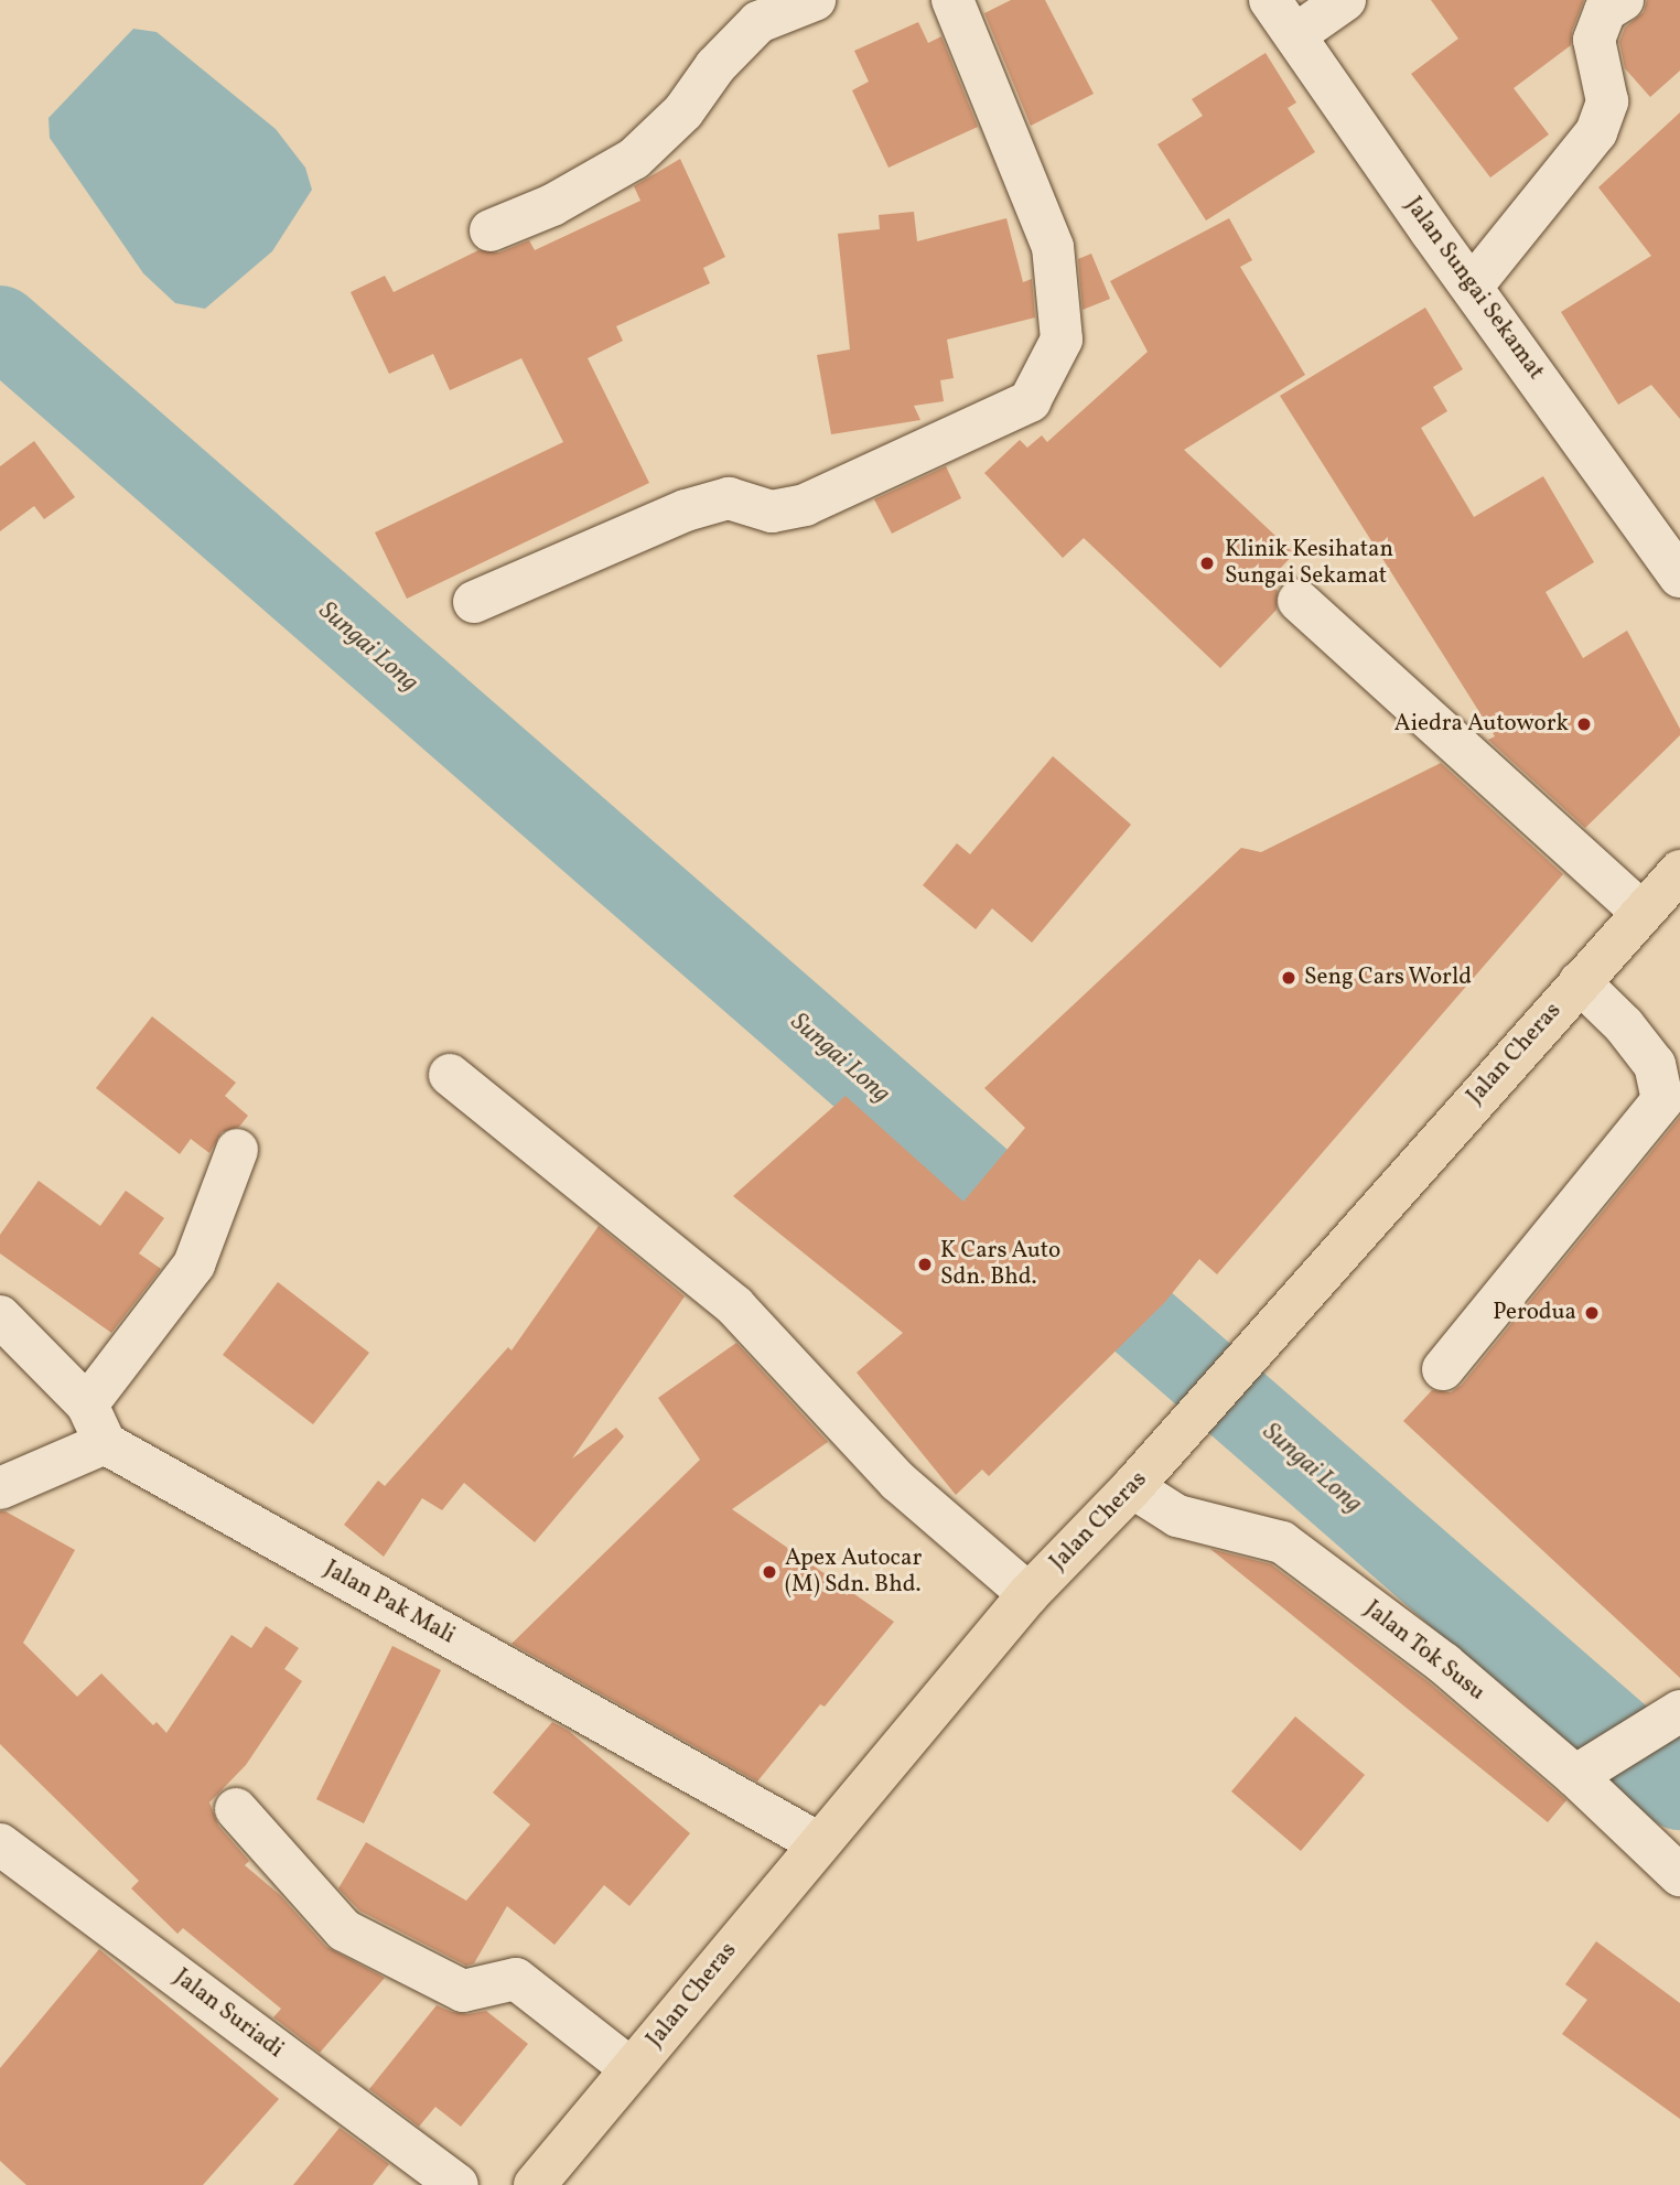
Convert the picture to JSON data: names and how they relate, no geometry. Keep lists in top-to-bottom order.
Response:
{
  "streets": {
    "main road": ["Jalan Cheras"],
    "street": [
      "Jalan Sungai Sekamat",
      "Jalan Pak Mali",
      "Jalan Tok Susu",
      "Jalan Suriadi"
    ]
  },
  "crossings": [
    ["Jalan Cheras", "Jalan Pak Mali"],
    ["Jalan Cheras", "Jalan Tok Susu"]
  ],
  "water": ["Sungai Long"],
  "places": [
    "Klinik Kesihatan Sungai Sekamat",
    "Aiedra Autowork",
    "Seng Cars World",
    "K Cars Auto Sdn. Bhd.",
    "Perodua",
    "Apex Autocar (M) Sdn. Bhd."
  ]
}
